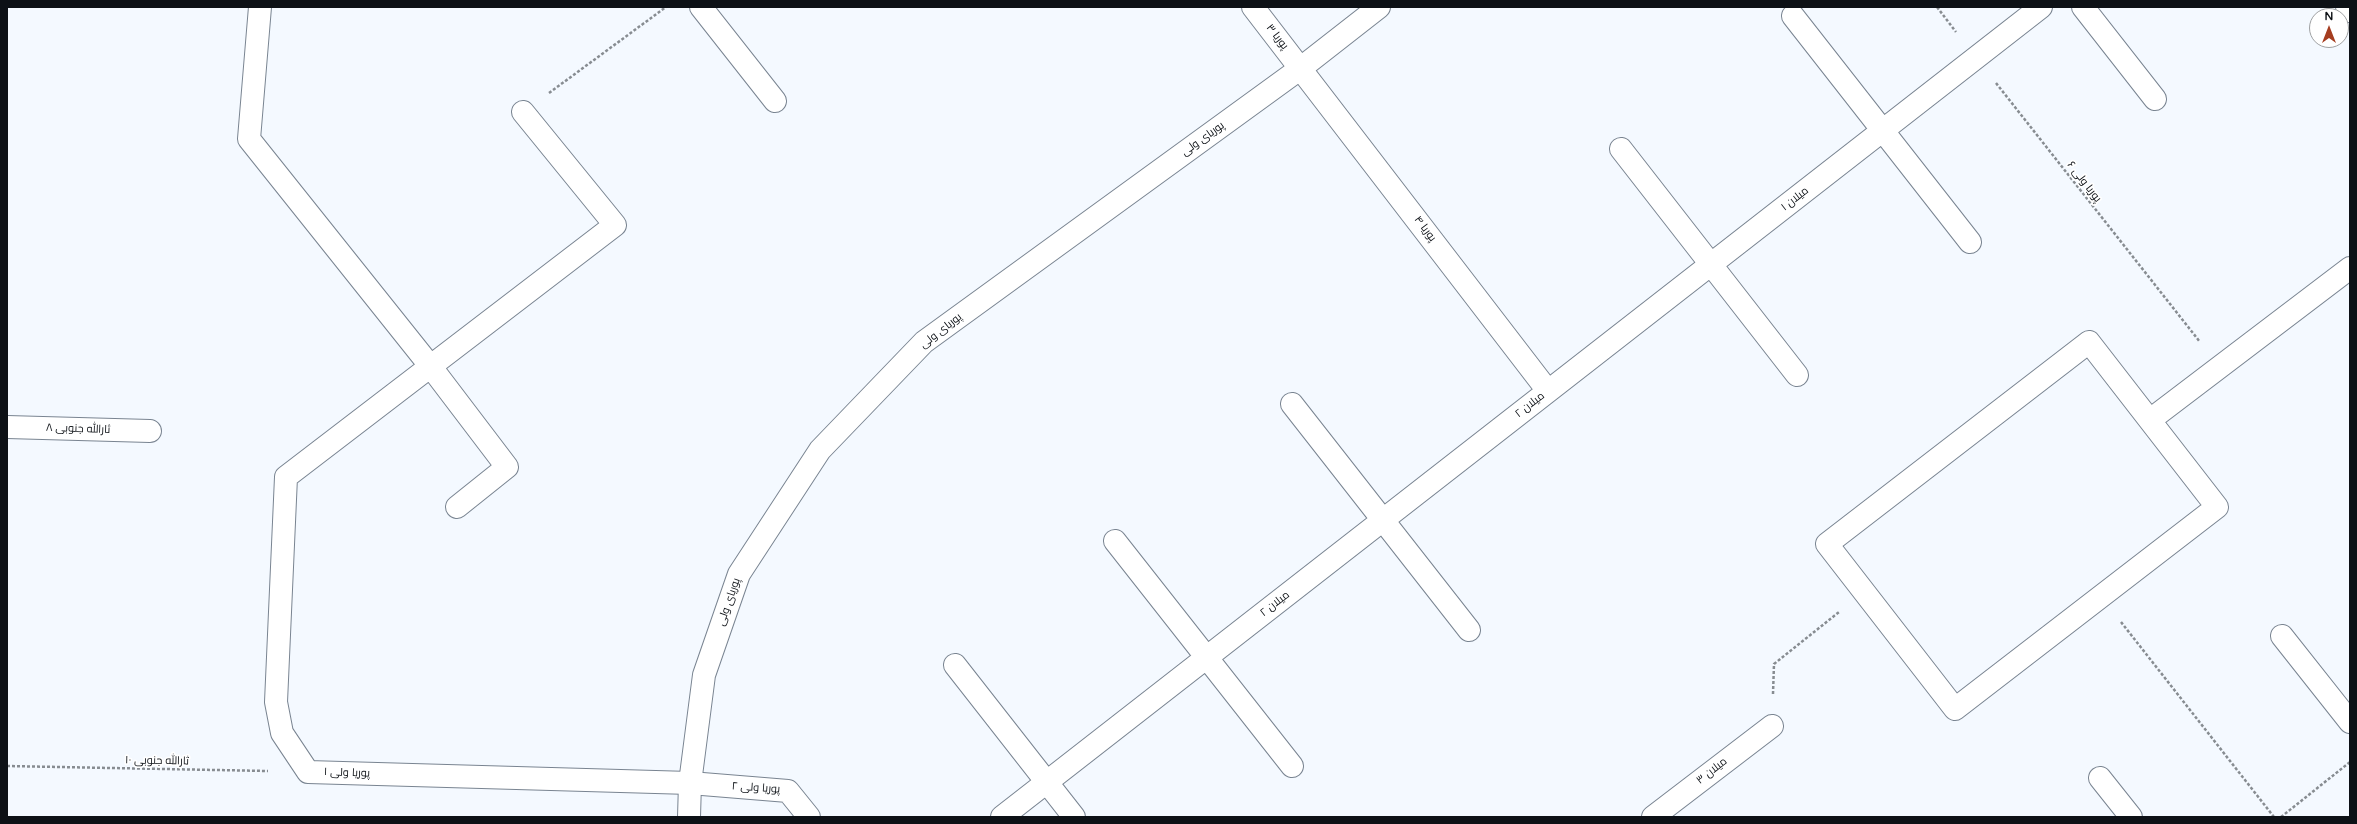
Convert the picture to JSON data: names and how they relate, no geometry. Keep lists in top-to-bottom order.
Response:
{
  "streets": {
    "street": [
      "پوریا ۳",
      "پوریای ولی",
      "میلان ۱",
      "پوریا ۴",
      "میلان ۲",
      "ثارالله جنوبی ۸",
      "میلان ۳",
      "پوریا ولی ۱",
      "پوریا ولی ۲"
    ],
    "path": ["پوریا ولی ۶", "ثارالله جنوبی ۱۰"]
  },
  "crossings": [
    ["پوریا ۳", "پوریای ولی"],
    ["پوریا ۳", "پوریا ۴"],
    ["پوریای ولی", "پوریا ۴"],
    ["پوریای ولی", "پوریا ولی ۱"],
    ["پوریای ولی", "پوریا ولی ۲"],
    ["پوریا ولی ۶", "میلان ۱"],
    ["میلان ۱", "پوریا ۴"],
    ["میلان ۱", "میلان ۲"],
    ["پوریا ۴", "میلان ۲"],
    ["ثارالله جنوبی ۱۰", "پوریا ولی ۱"],
    ["پوریا ولی ۱", "پوریا ولی ۲"]
  ],
  "north": "top"
}
